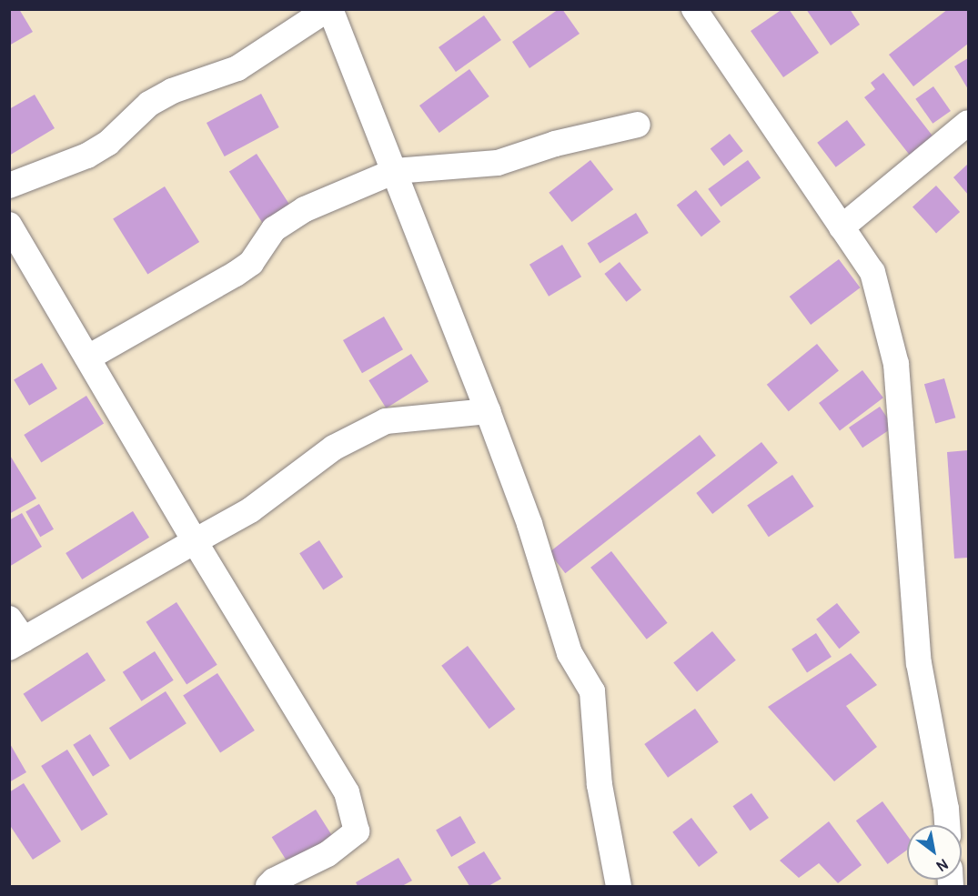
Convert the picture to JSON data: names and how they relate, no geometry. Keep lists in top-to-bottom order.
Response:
{
  "north": "bottom right"
}
